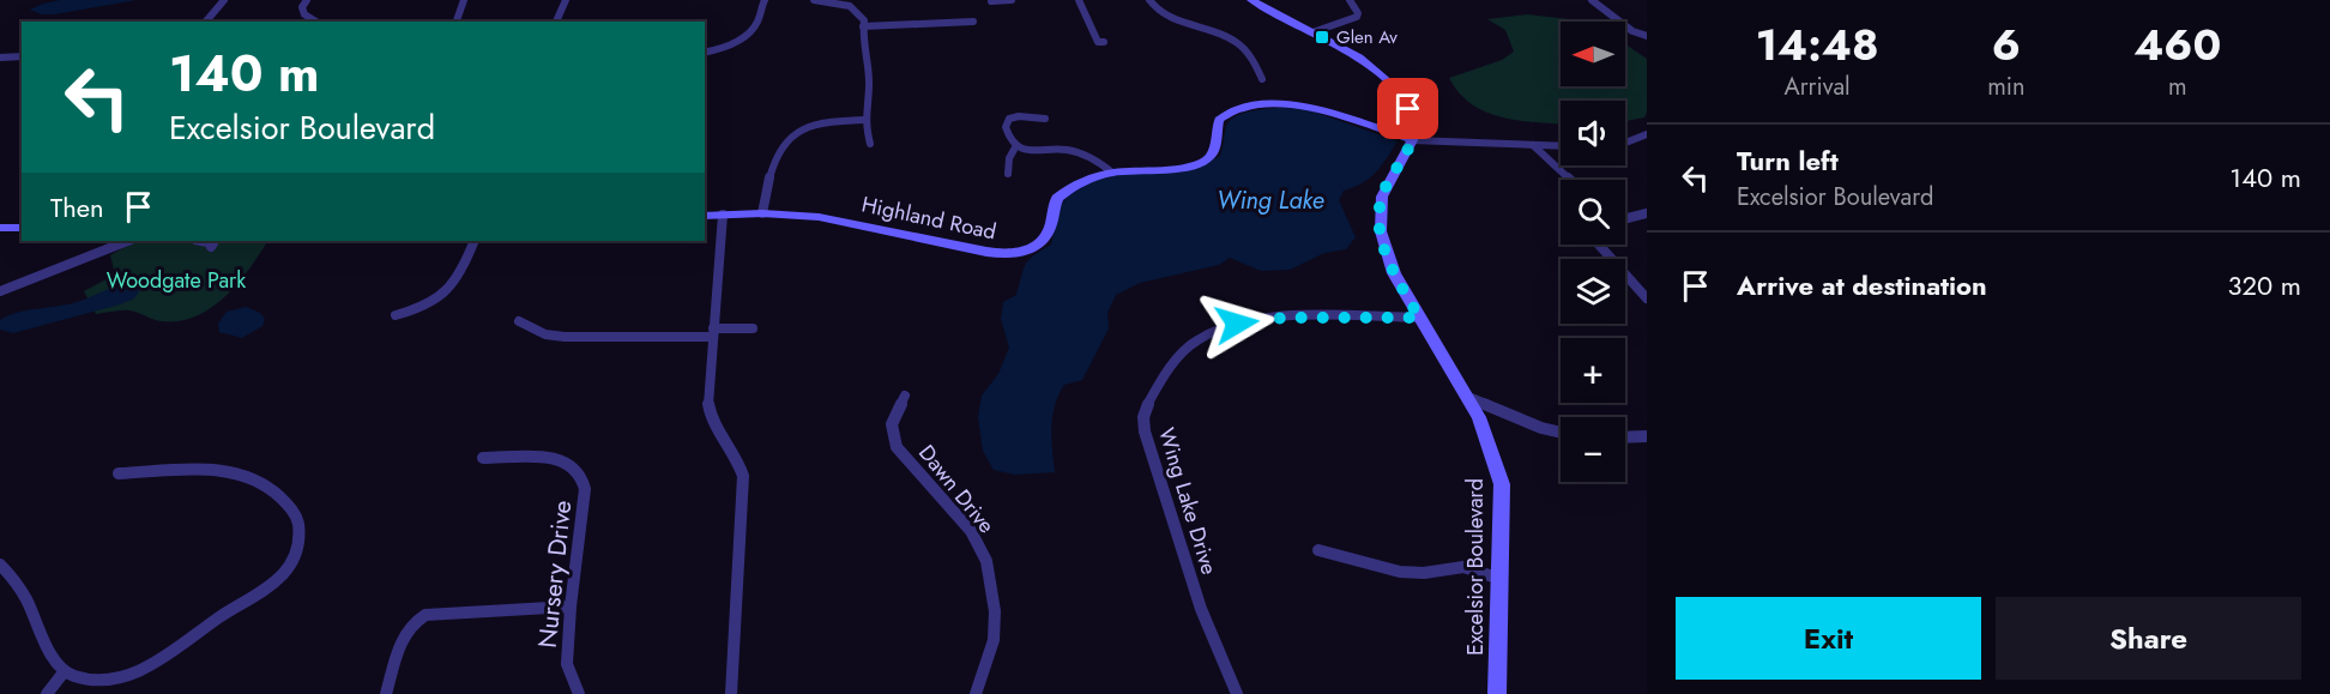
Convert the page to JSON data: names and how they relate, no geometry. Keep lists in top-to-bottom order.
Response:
{
  "streets": {
    "main road": ["Highland Road", "Excelsior Boulevard"],
    "street": ["Dawn Drive", "Wing Lake Drive", "Nursery Drive"]
  },
  "crossings": [
    ["Highland Road", "Excelsior Boulevard"],
    ["Wing Lake Drive", "Excelsior Boulevard"]
  ],
  "water": ["Wing Lake"],
  "parks": ["Woodgate Park"],
  "places": {
    "transit": ["Glen Av"]
  },
  "north": "left",
  "page": {
    "eta": [
      "14:48",
      "Arrival",
      "6",
      "min",
      "460",
      "m"
    ],
    "map_buttons": ["+", "−"],
    "turn": ["140 m", "Excelsior Boulevard"],
    "list": [
      {
        "name": "Turn left",
        "note": "Excelsior Boulevard",
        "value": "140 m"
      },
      {
        "name": "Arrive at destination",
        "value": "320 m"
      }
    ],
    "then": "Then",
    "buttons": ["Exit", "Share"]
  }
}
